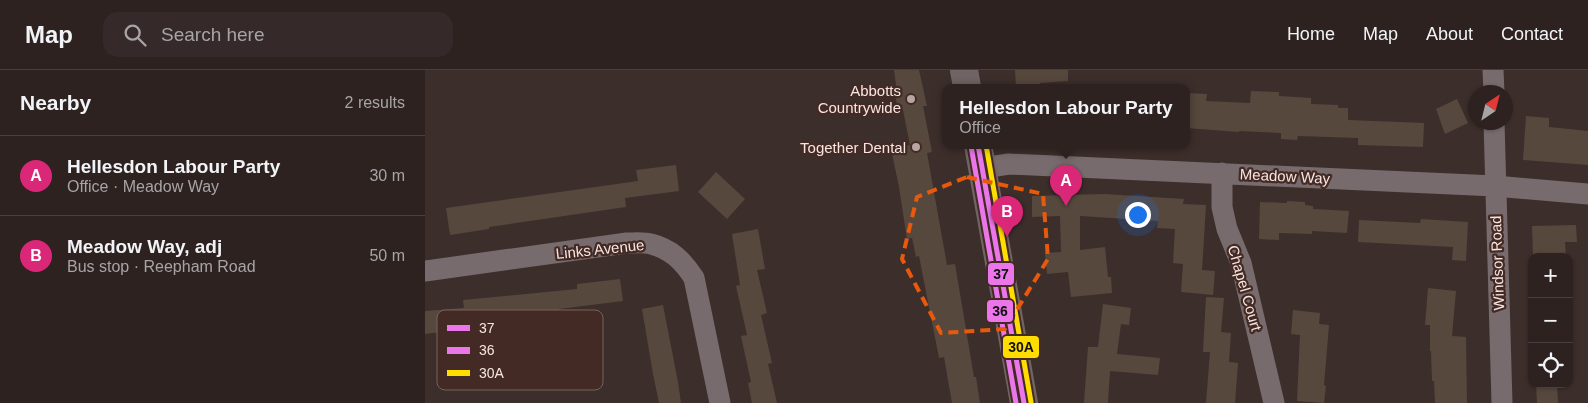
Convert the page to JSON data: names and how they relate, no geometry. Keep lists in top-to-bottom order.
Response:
{
  "streets": {
    "street": [
      "Meadow Way",
      "Links Avenue",
      "Windsor Road",
      "Chapel Court"
    ]
  },
  "crossings": [
    ["Meadow Way", "Windsor Road"],
    ["Meadow Way", "Chapel Court"]
  ],
  "places": ["Abbotts Countrywide", "Together Dental"],
  "lines": ["transit line 37", "transit line 36", "transit line 30A"],
  "legend": ["37", "36", "30A"],
  "north": "top right",
  "page": {
    "header": "Map",
    "search": "Search here",
    "nav": [
      "Home",
      "Map",
      "About",
      "Contact"
    ],
    "heading": ["Nearby", "2 results"],
    "popup": ["Hellesdon Labour Party", "Office"],
    "list": [
      {
        "mark": "A",
        "name": "Hellesdon Labour Party",
        "note": "Office · Meadow Way",
        "value": "30 m"
      },
      {
        "mark": "B",
        "name": "Meadow Way, adj",
        "note": "Bus stop · Reepham Road",
        "value": "50 m"
      }
    ],
    "pins": ["A", "B"],
    "map_buttons": ["+", "−"]
  }
}
